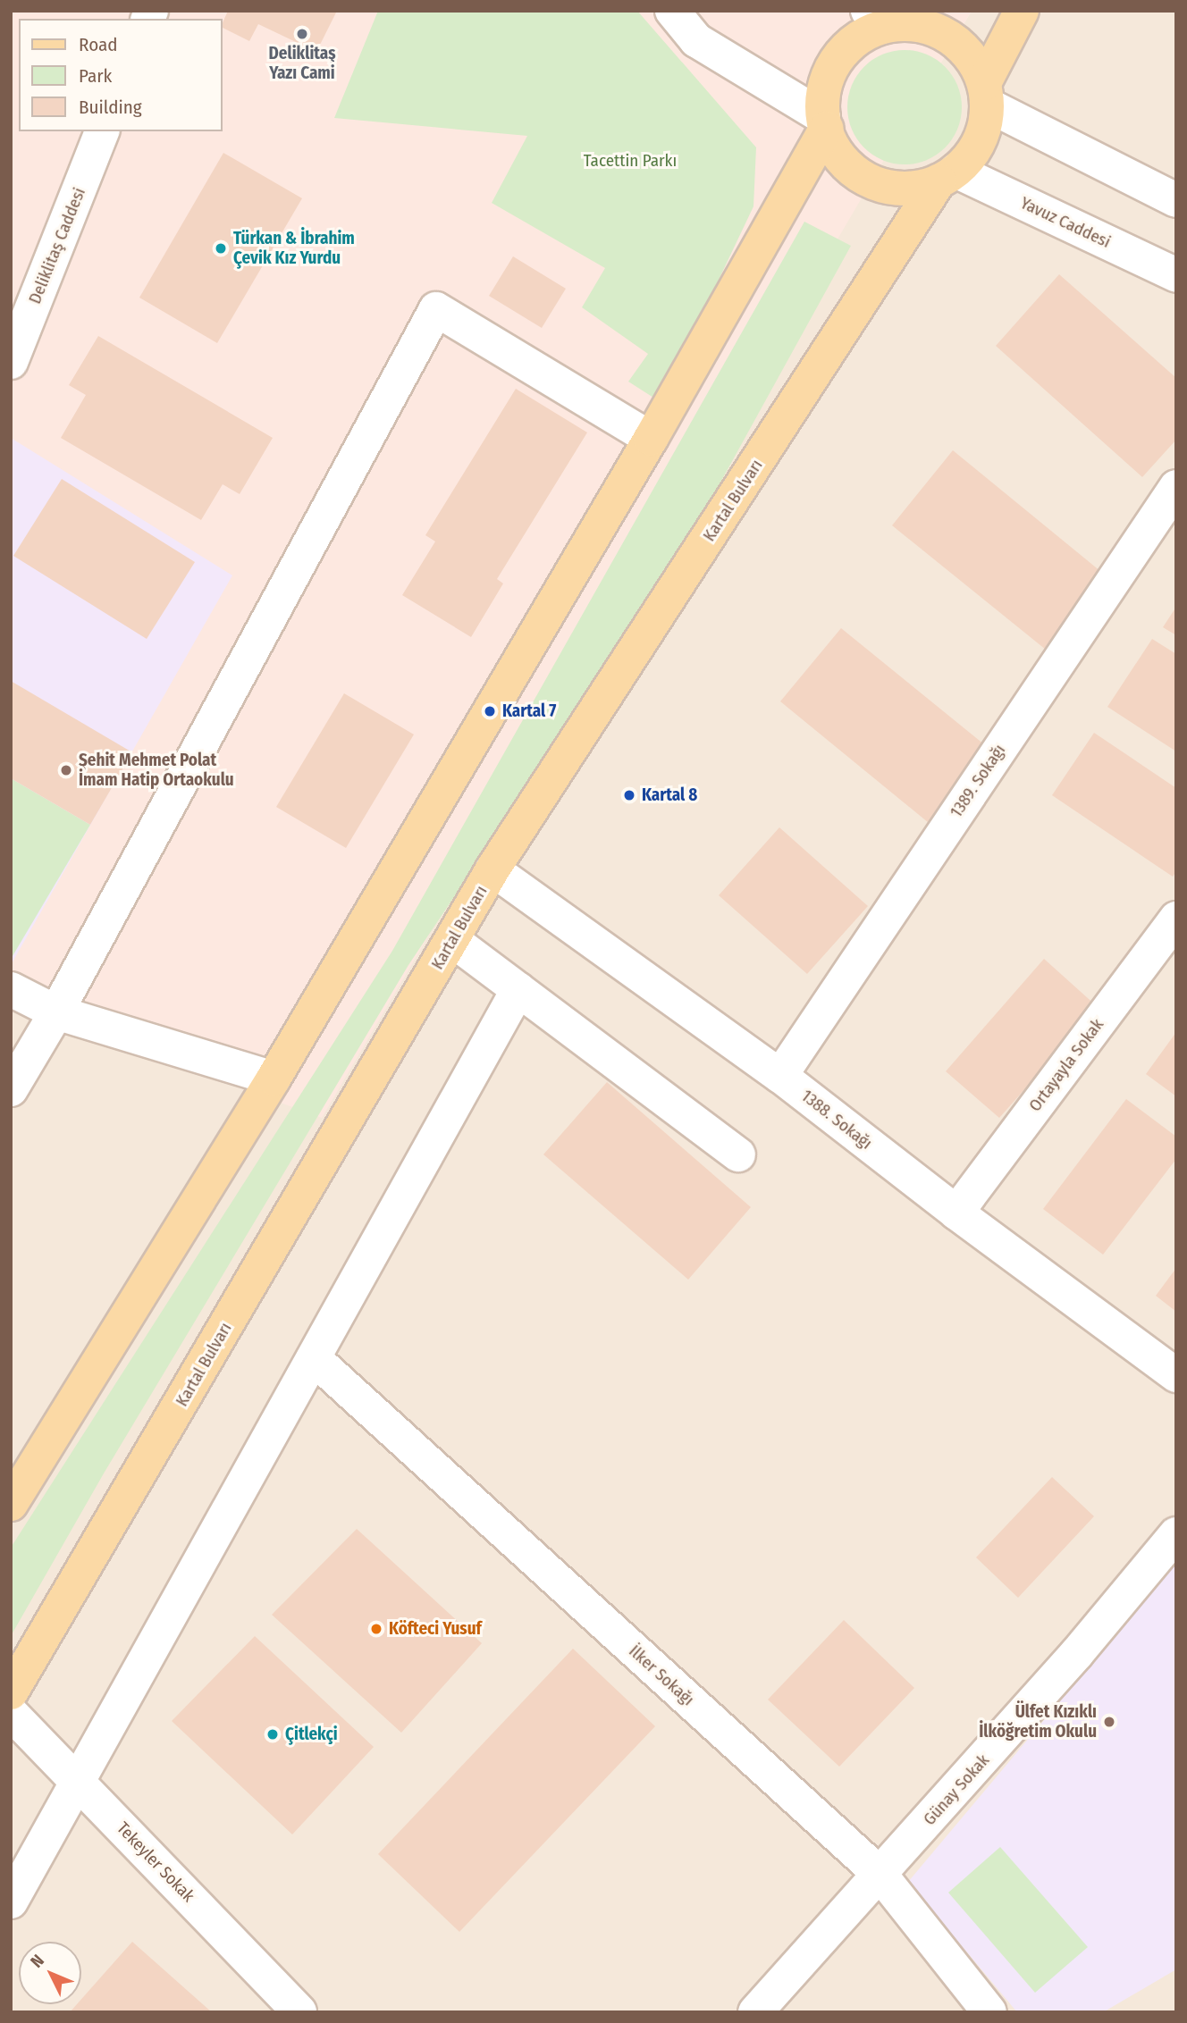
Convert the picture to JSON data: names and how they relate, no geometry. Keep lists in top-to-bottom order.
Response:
{
  "streets": {
    "main road": ["Kartal Bulvarı"],
    "street": [
      "Yavuz Caddesi",
      "Deliklitaş Caddesi",
      "1389. Sokağı",
      "Ortayayla Sokak",
      "1388. Sokağı",
      "İlker Sokağı",
      "Günay Sokak",
      "Tekeyler Sokak"
    ]
  },
  "crossings": [
    ["Yavuz Caddesi", "Kartal Bulvarı"],
    ["Kartal Bulvarı", "1388. Sokağı"],
    ["1389. Sokağı", "1388. Sokağı"],
    ["Ortayayla Sokak", "1388. Sokağı"],
    ["İlker Sokağı", "Günay Sokak"]
  ],
  "parks": ["Tacettin Parkı"],
  "places": [
    "Deliklitaş Yazı Cami",
    "Türkan & İbrahim Çevik Kız Yurdu",
    "Kartal 7",
    "Şehit Mehmet Polat İmam Hatip Ortaokulu",
    "Kartal 8",
    "Köfteci Yusuf",
    "Ülfet Kızıklı İlköğretim Okulu",
    "Çitlekçi"
  ],
  "legend": ["Road", "Park", "Building"],
  "north": "top left"
}
